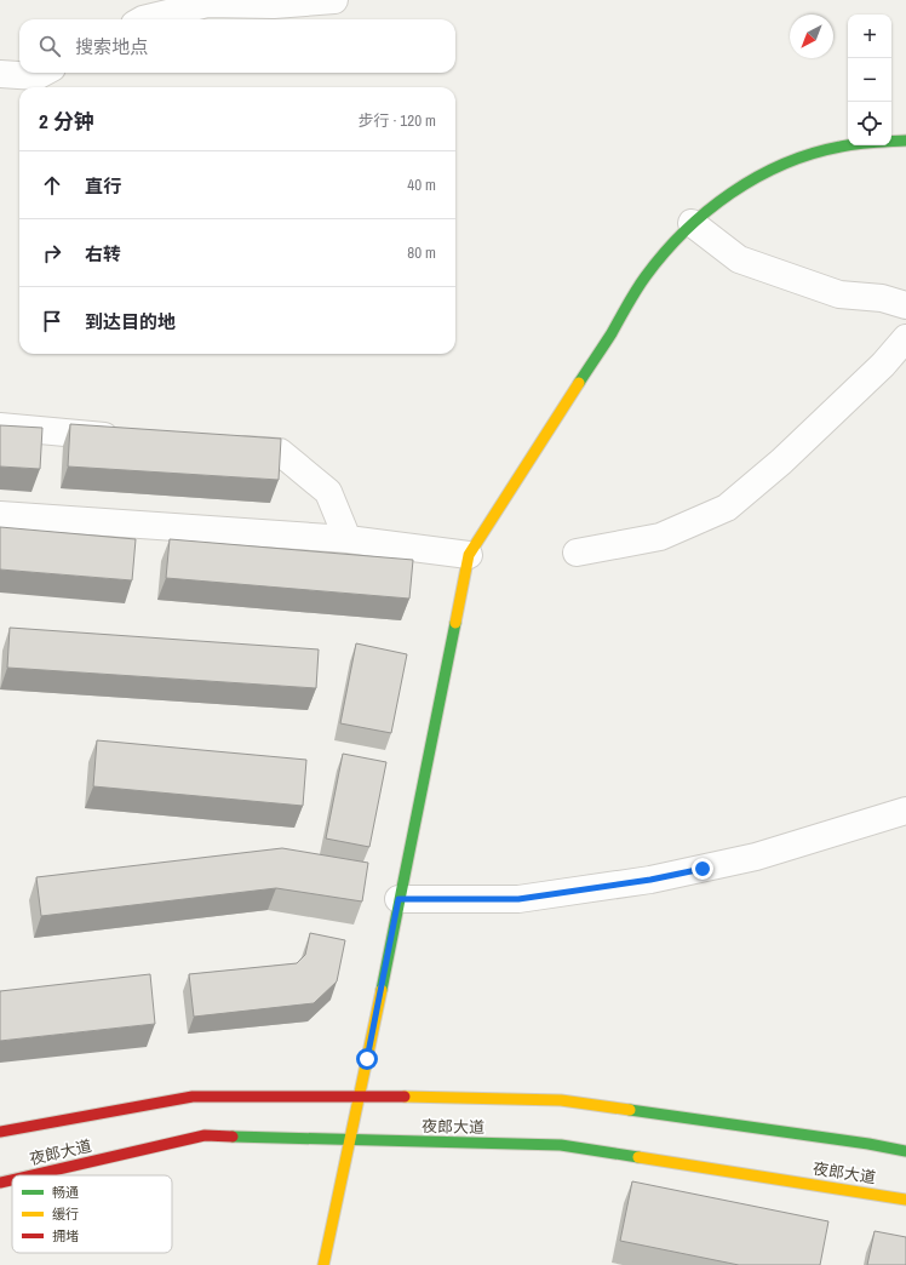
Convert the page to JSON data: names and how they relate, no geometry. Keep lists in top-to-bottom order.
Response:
{
  "streets": {
    "main road": ["夜郎大道"]
  },
  "legend": ["畅通", "缓行", "拥堵"],
  "north": "bottom left",
  "page": {
    "map_buttons": ["+", "−"],
    "search": "搜索地点",
    "heading": ["2 分钟", "步行 · 120 m"],
    "list": [
      ["直行", "40 m"],
      ["右转", "80 m"],
      "到达目的地"
    ]
  }
}
